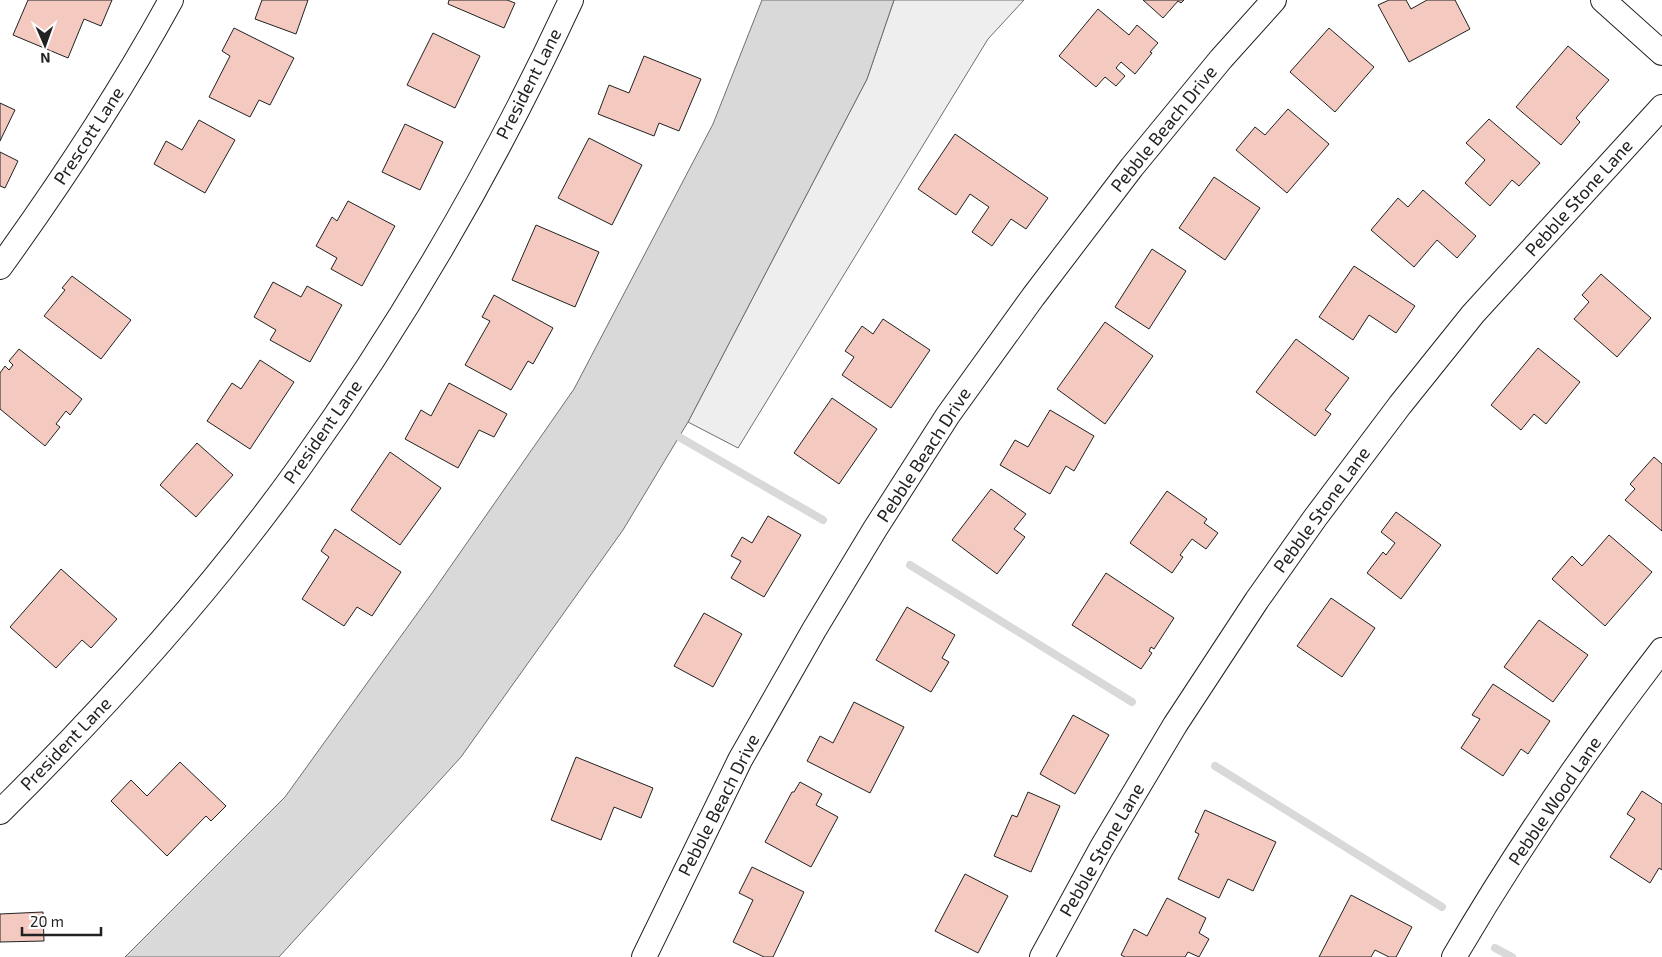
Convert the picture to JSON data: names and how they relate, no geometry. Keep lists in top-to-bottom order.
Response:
{
  "streets": {
    "street": [
      "President Lane",
      "Pebble Beach Drive",
      "Prescott Lane",
      "Pebble Stone Lane",
      "Pebble Wood Lane"
    ]
  },
  "scale_bar": "20 m",
  "north": "bottom"
}
